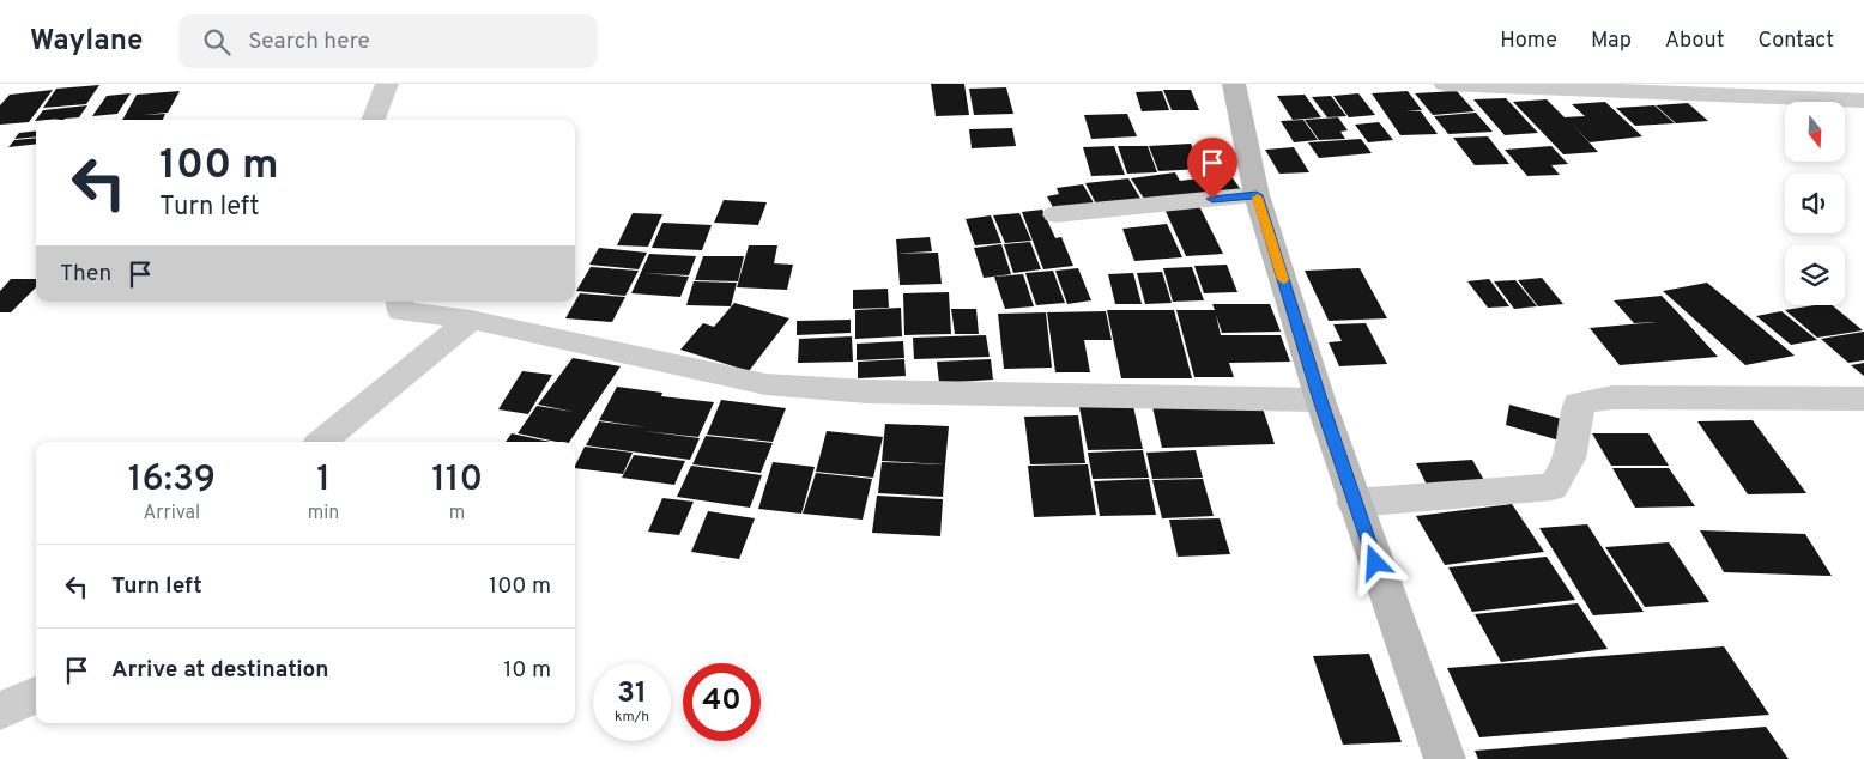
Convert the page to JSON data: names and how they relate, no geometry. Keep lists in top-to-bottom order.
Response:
{
  "north": "bottom",
  "page": {
    "header": "Waylane",
    "search": "Search here",
    "nav": [
      "Home",
      "Map",
      "About",
      "Contact"
    ],
    "turn": ["100 m", "Turn left"],
    "then": "Then",
    "eta": [
      "16:39",
      "Arrival",
      "1",
      "min",
      "110",
      "m"
    ],
    "list": [
      {
        "name": "Turn left",
        "value": "100 m"
      },
      {
        "name": "Arrive at destination",
        "value": "10 m"
      }
    ],
    "speed": "31 km/h",
    "limit": "40"
  }
}
